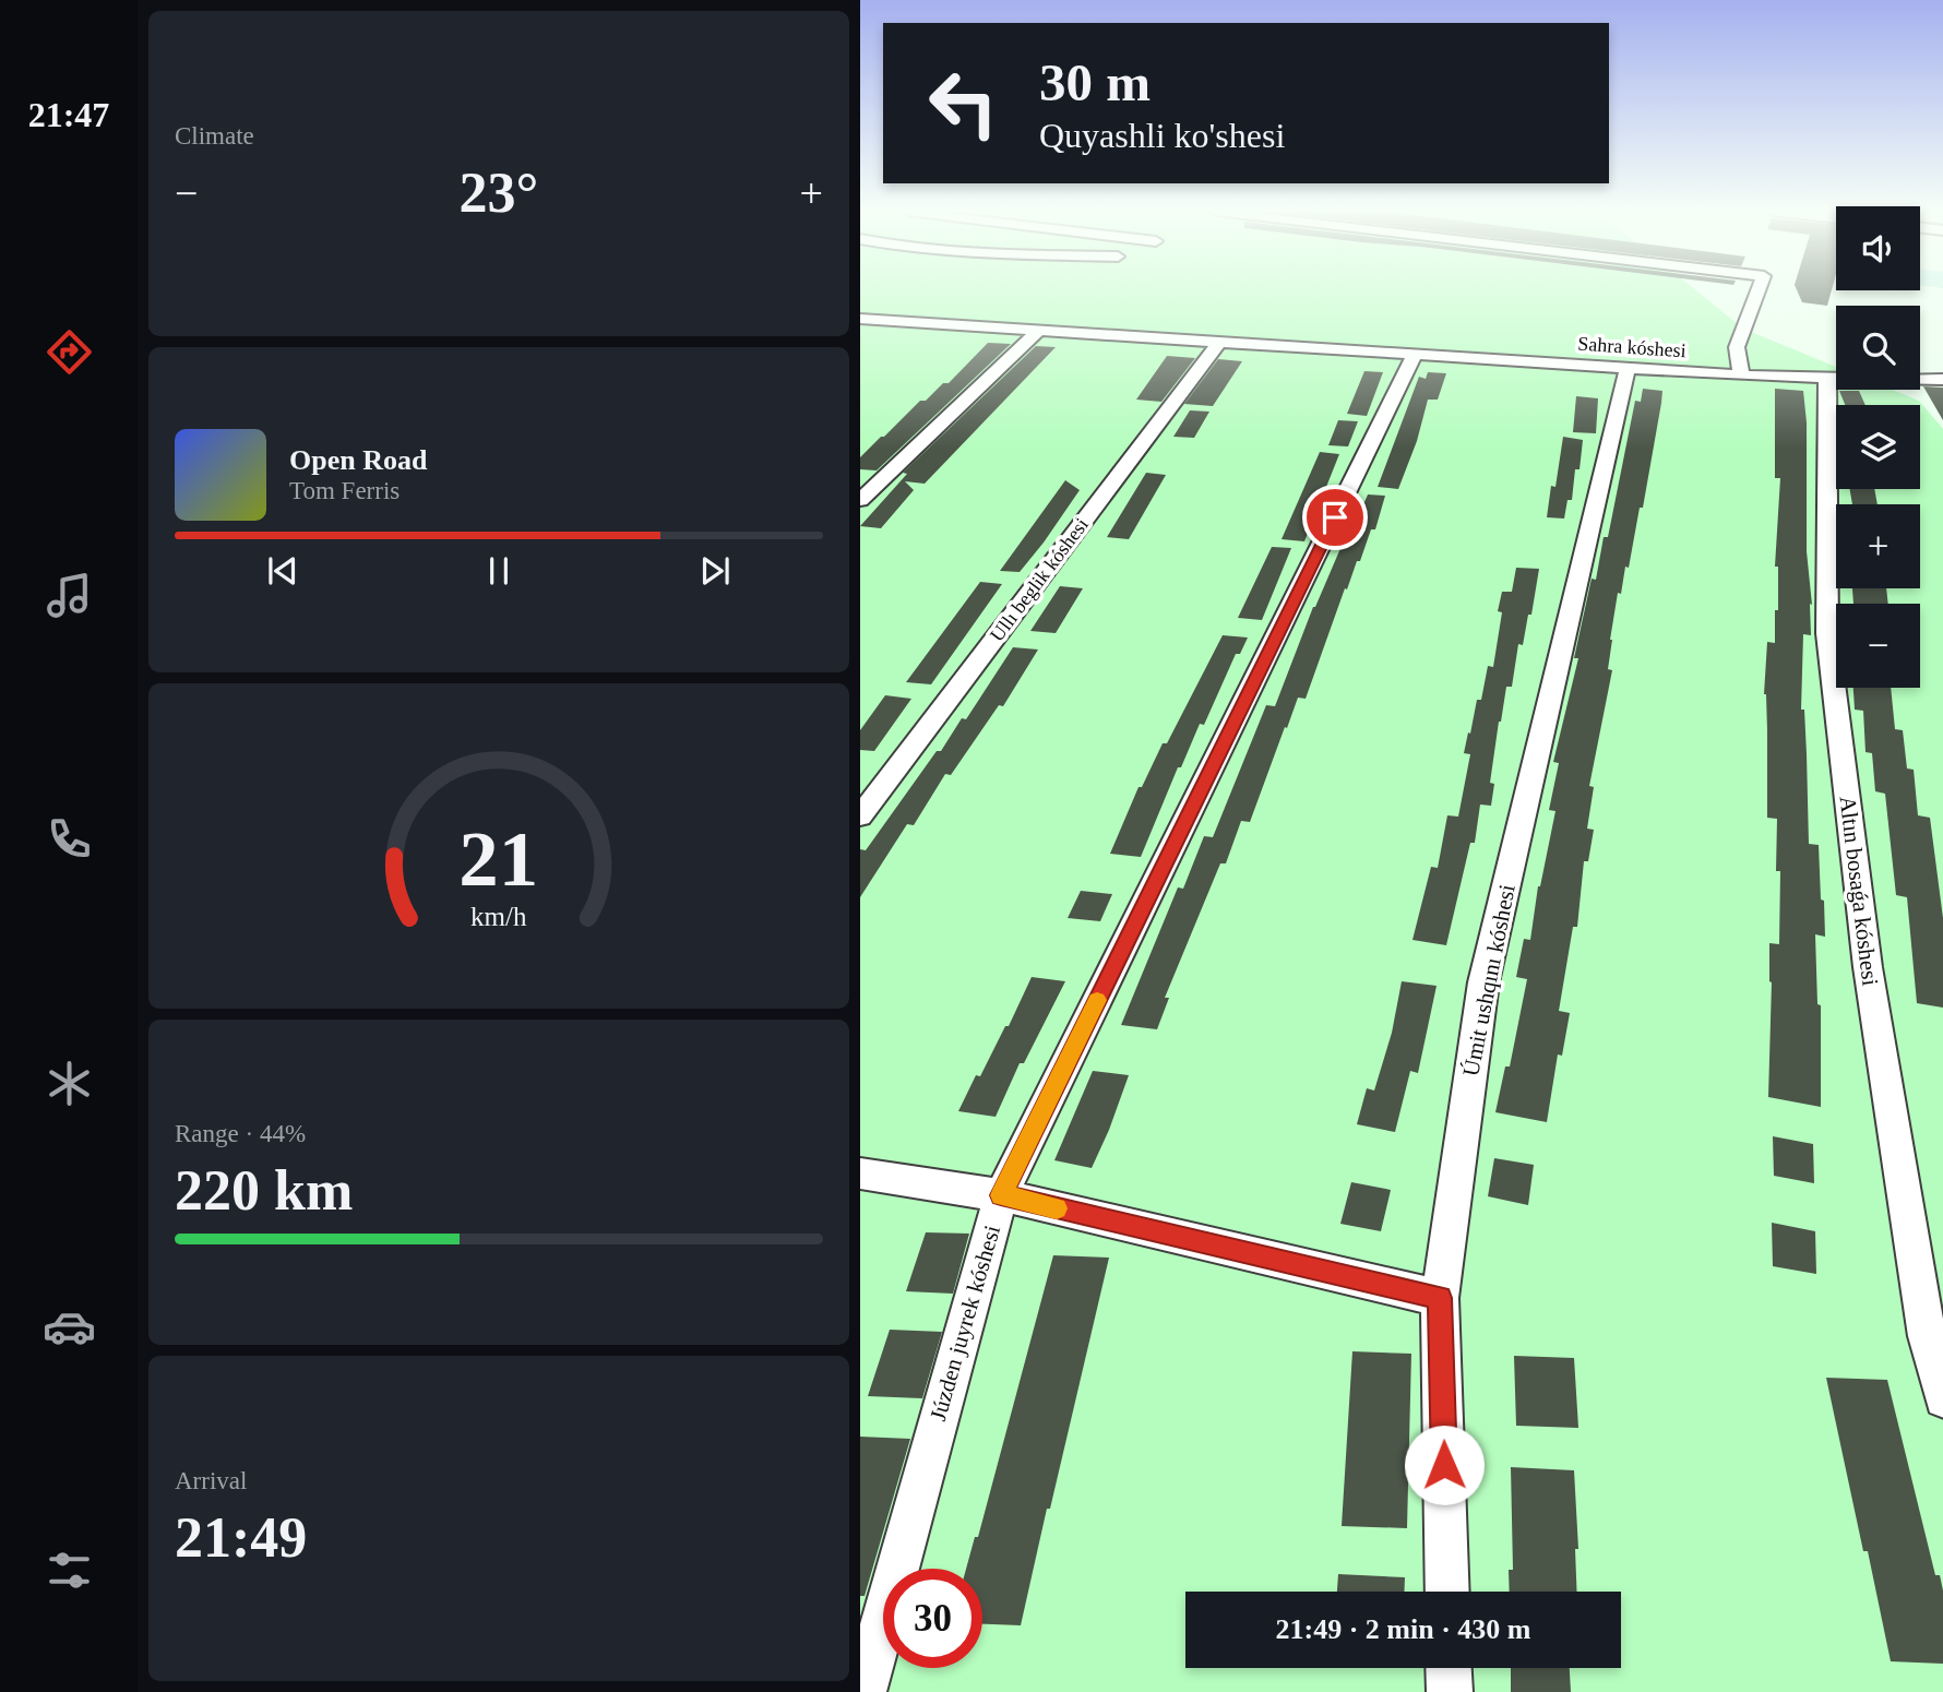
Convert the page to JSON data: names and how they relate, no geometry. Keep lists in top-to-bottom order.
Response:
{
  "streets": {
    "street": [
      "Sahra kóshesi",
      "Ullı beglik kóshesi",
      "Altın bosaǵa kóshesi",
      "Úmit ushqını kóshesi",
      "Júzden juyrek kóshesi"
    ]
  },
  "crossings": [
    ["Sahra kóshesi", "Ullı beglik kóshesi"],
    ["Sahra kóshesi", "Altın bosaǵa kóshesi"],
    ["Sahra kóshesi", "Úmit ushqını kóshesi"],
    ["Sahra kóshesi", "Júzden juyrek kóshesi"]
  ],
  "page": {
    "tabs": "21:47",
    "tile": [
      "Climate",
      ["Range · 44%", "220 km"],
      ["Arrival", "21:49"]
    ],
    "turn": ["30 m", "Quyashli ko'shesi"],
    "heat": ["−", "23°", "+"],
    "map_buttons": ["+", "−"],
    "song": ["Open Road", "Tom Ferris"],
    "limit": "30",
    "trip": "21:49 · 2 min · 430 m",
    "gauge": ["21", "km/h"]
  }
}
